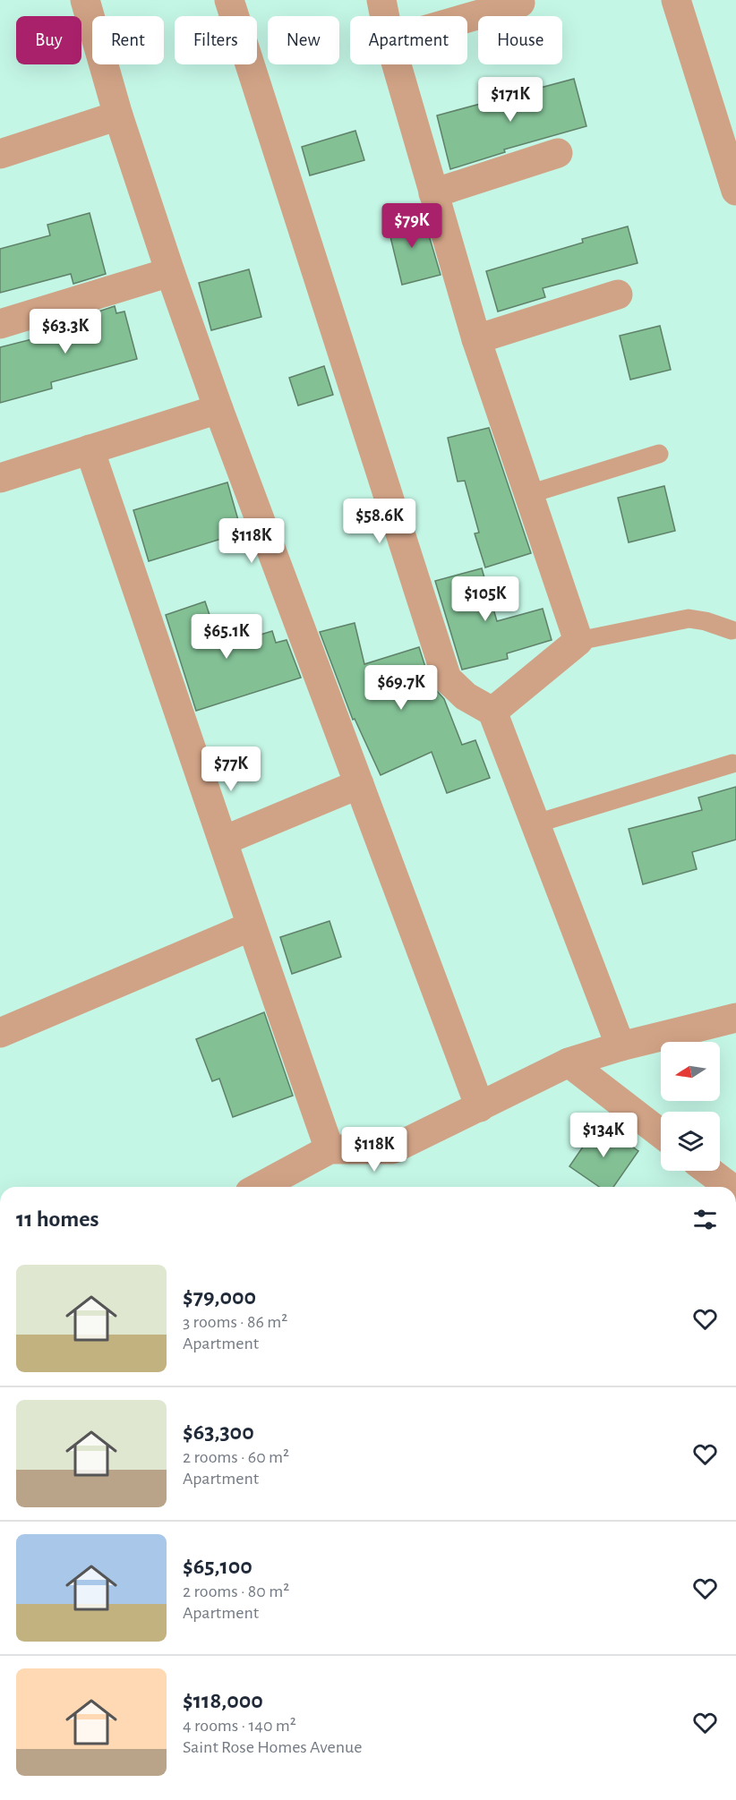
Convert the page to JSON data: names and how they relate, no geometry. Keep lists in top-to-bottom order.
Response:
{
  "north": "left",
  "page": {
    "chip": [
      "Buy",
      "Rent",
      "Filters",
      "New",
      "Apartment",
      "House"
    ],
    "price": [
      "$171K",
      "$79K",
      "$63.3K",
      "$58.6K",
      "$118K",
      "$105K",
      "$65.1K",
      "$69.7K",
      "$77K",
      "$134K",
      "$118K"
    ],
    "heading": "11 homes",
    "list": [
      {
        "name": "$79,000",
        "note": "3 rooms · 86 m² · Apartment"
      },
      {
        "name": "$63,300",
        "note": "2 rooms · 60 m² · Apartment"
      },
      {
        "name": "$65,100",
        "note": "2 rooms · 80 m² · Apartment"
      },
      {
        "name": "$118,000",
        "note": "4 rooms · 140 m² · Saint Rose Homes Avenue"
      }
    ]
  }
}
